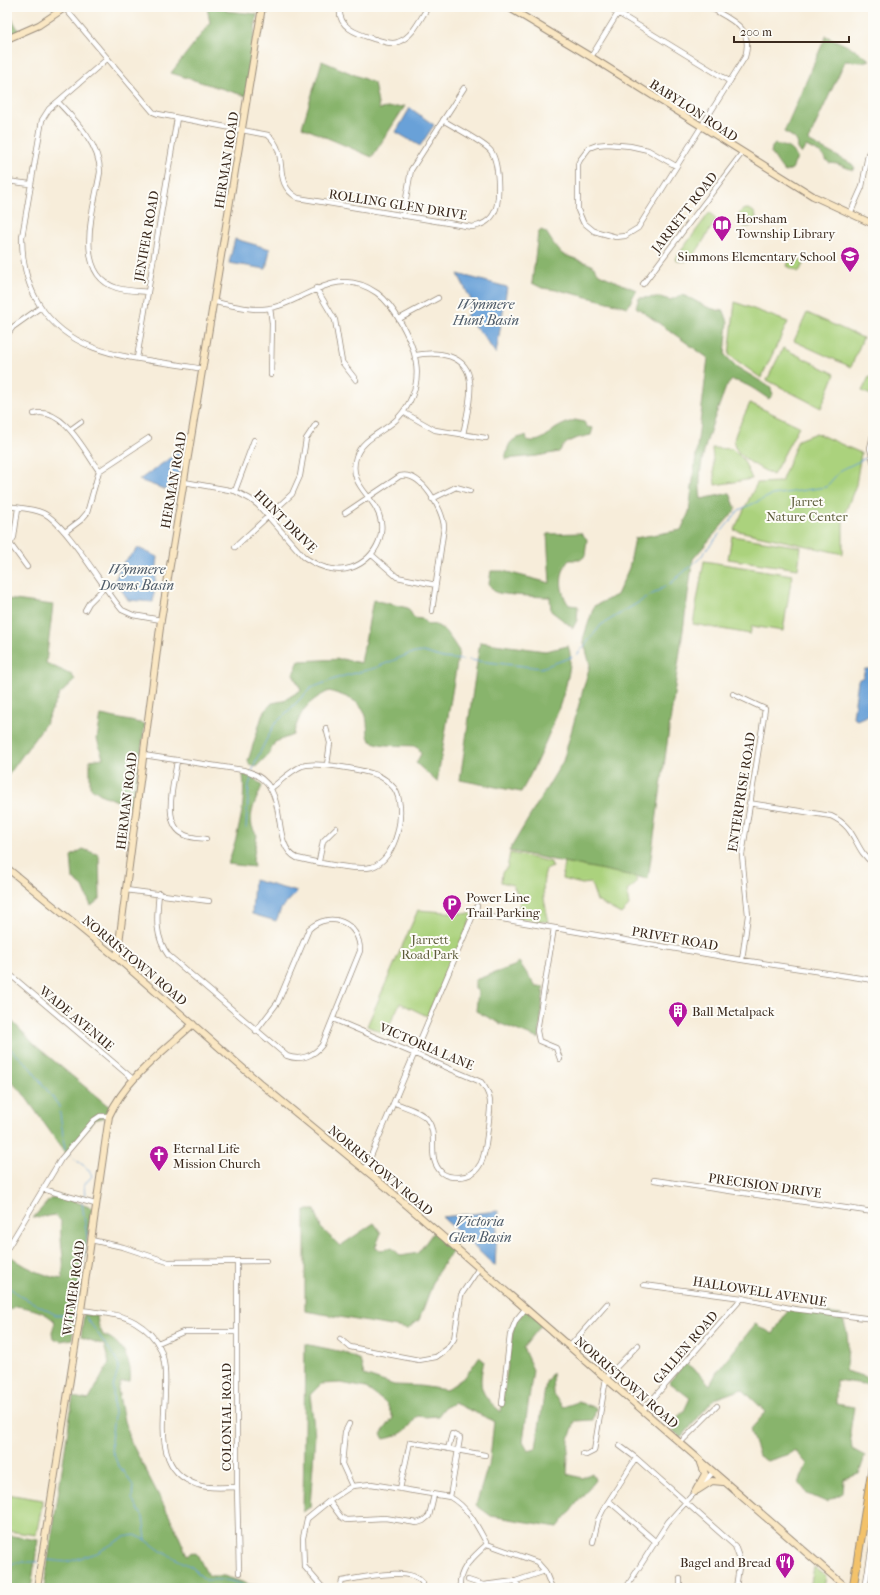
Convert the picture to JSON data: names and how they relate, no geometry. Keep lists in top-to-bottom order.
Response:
{
  "streets": {
    "street": [
      "BABYLON ROAD",
      "HERMAN ROAD",
      "ROLLING GLEN DRIVE",
      "JARRETT ROAD",
      "JENIFER ROAD",
      "HUNT DRIVE",
      "ENTERPRISE ROAD",
      "PRIVET ROAD",
      "NORRISTOWN ROAD",
      "WADE AVENUE",
      "VICTORIA LANE",
      "PRECISION DRIVE",
      "WITMER ROAD",
      "HALLOWELL AVENUE",
      "GALLEN ROAD",
      "COLONIAL ROAD"
    ]
  },
  "crossings": [
    ["BABYLON ROAD", "JARRETT ROAD"],
    ["HERMAN ROAD", "ROLLING GLEN DRIVE"],
    ["HERMAN ROAD", "HUNT DRIVE"],
    ["HERMAN ROAD", "NORRISTOWN ROAD"],
    ["ROLLING GLEN DRIVE", "JENIFER ROAD"],
    ["ENTERPRISE ROAD", "PRIVET ROAD"],
    ["NORRISTOWN ROAD", "WITMER ROAD"],
    ["NORRISTOWN ROAD", "GALLEN ROAD"],
    ["WADE AVENUE", "WITMER ROAD"],
    ["HALLOWELL AVENUE", "GALLEN ROAD"]
  ],
  "water": ["Wynmere Hunt Basin", "Wynmere Downs Basin", "Victoria Glen Basin"],
  "parks": ["Jarret Nature Center", "Jarrett Road Park"],
  "places": {
    "library": ["Horsham Township Library"],
    "school or university": ["Simmons Elementary School"],
    "parking": ["Power Line Trail Parking"],
    "building": ["Ball Metalpack"],
    "church": ["Eternal Life Mission Church"],
    "restaurant": ["Bagel and Bread"]
  },
  "scale_bar": "200 m"
}
